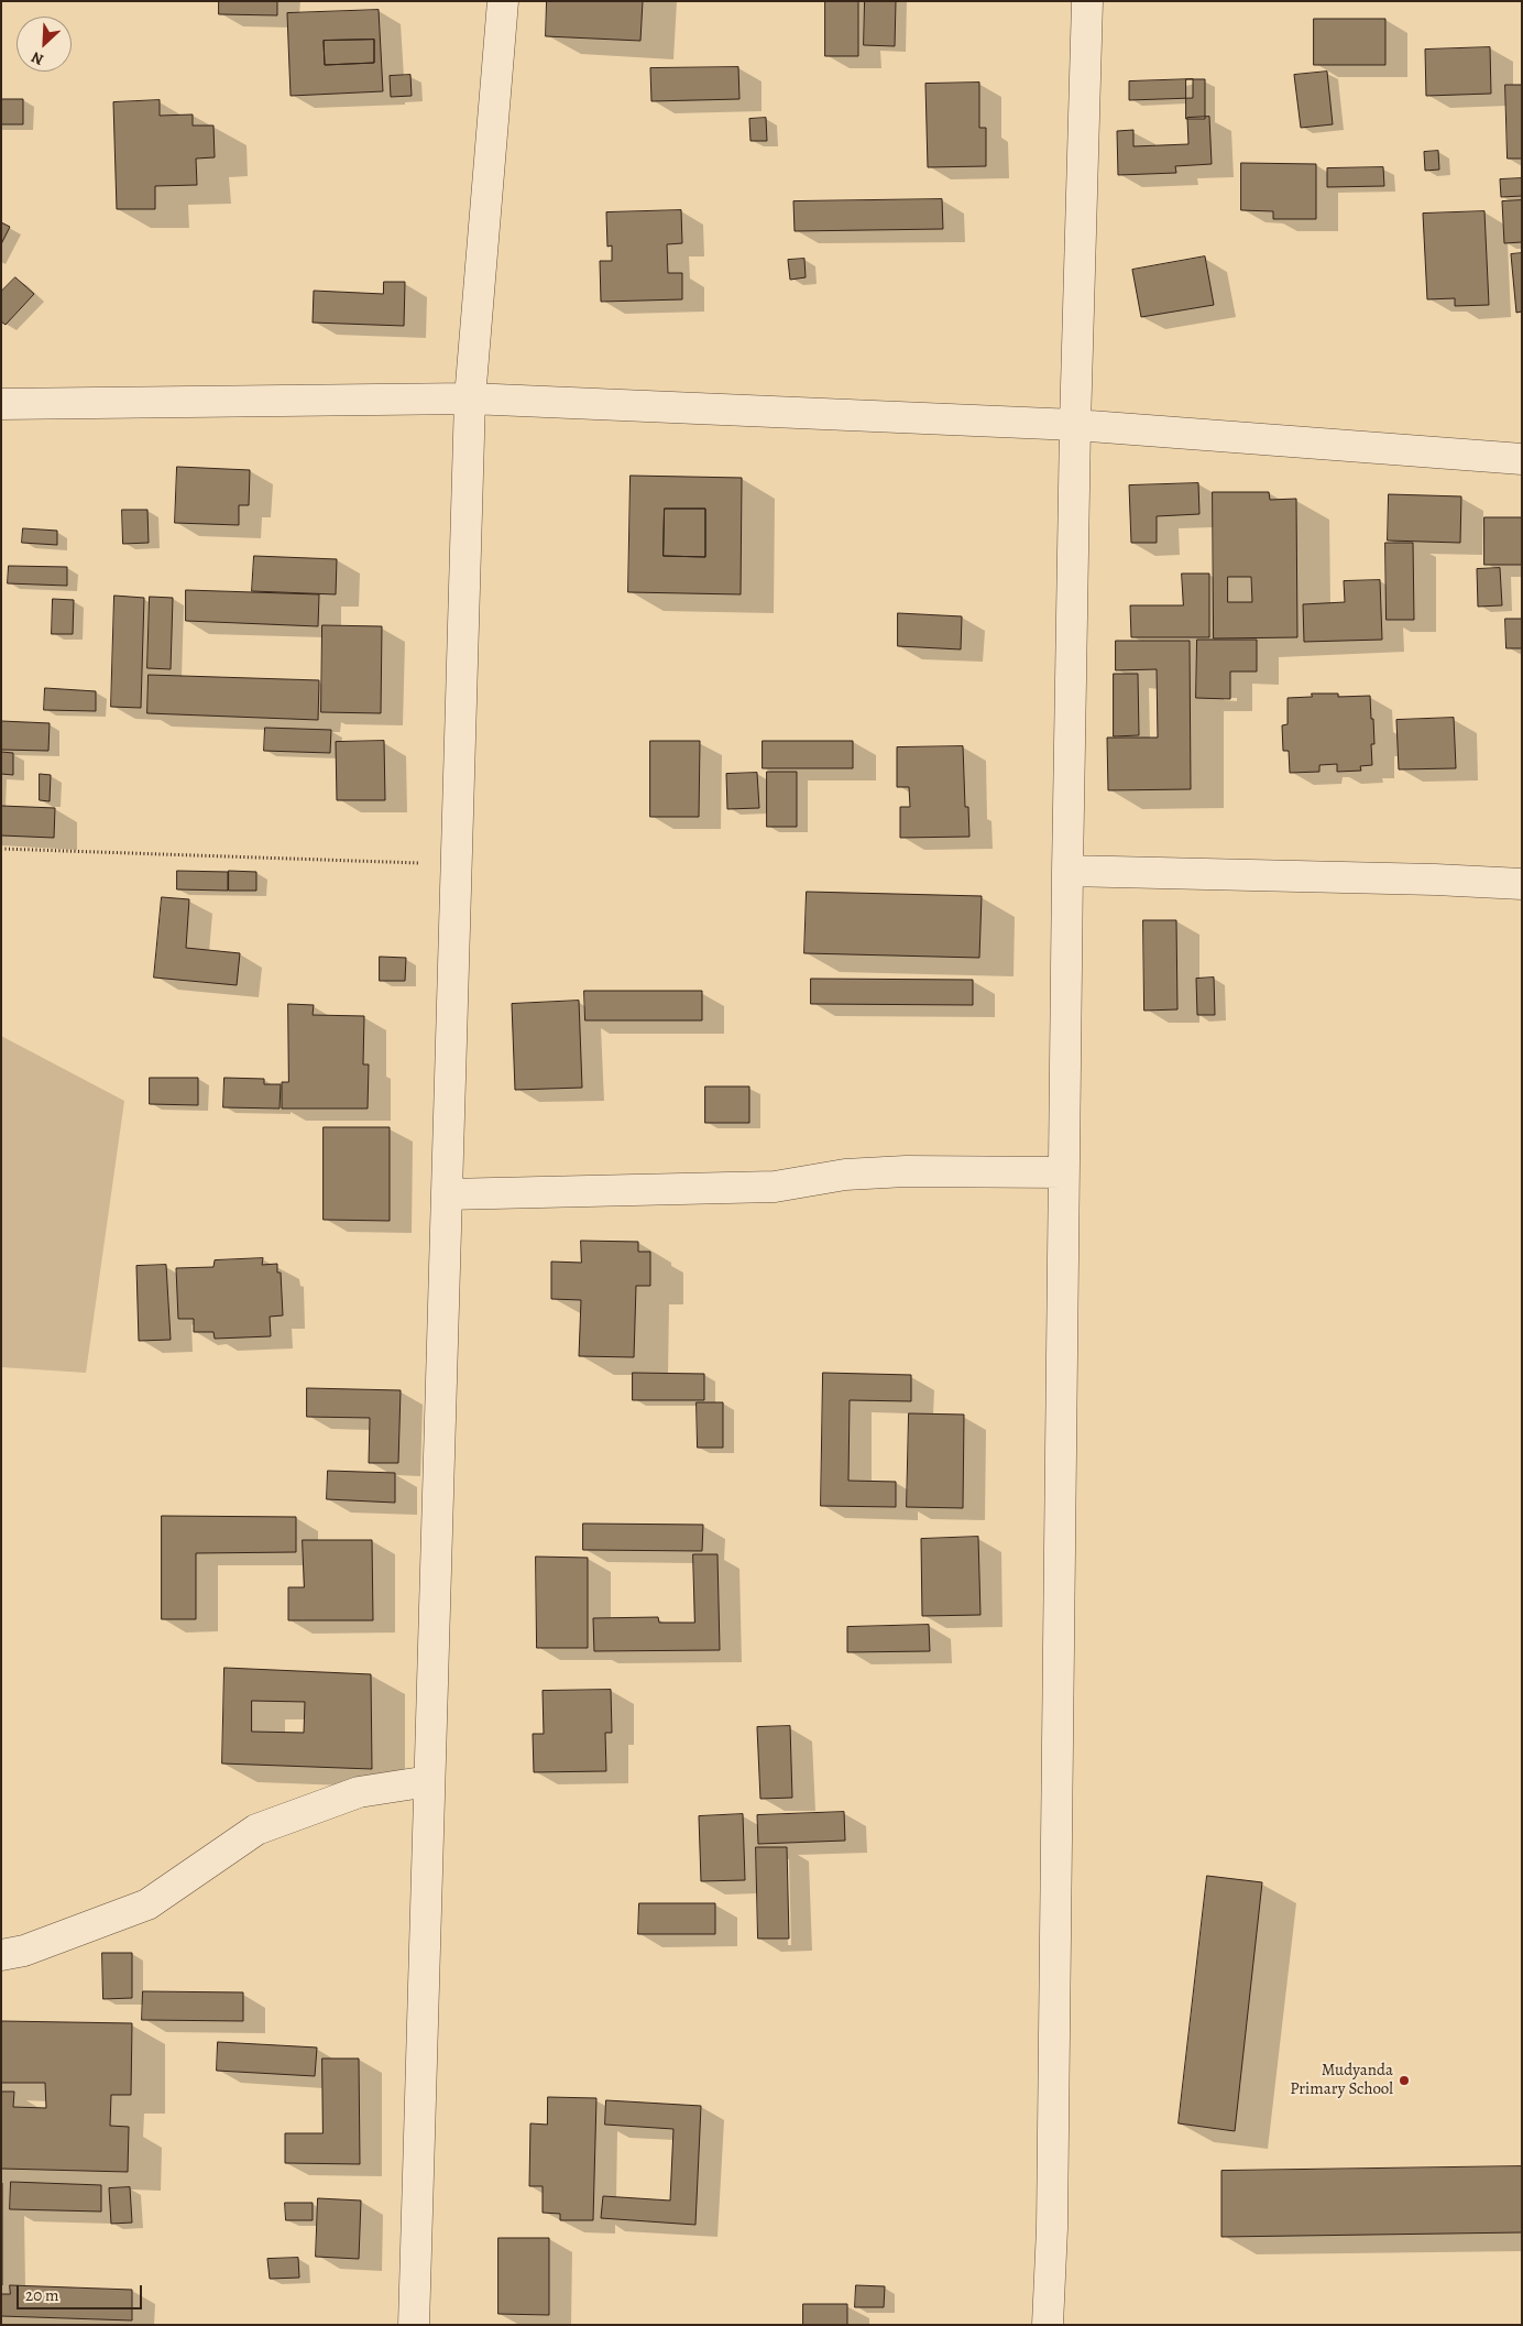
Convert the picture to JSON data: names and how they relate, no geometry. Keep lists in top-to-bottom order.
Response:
{
  "places": ["Mudyanda Primary School"],
  "scale_bar": "20 m",
  "north": "bottom left"
}
